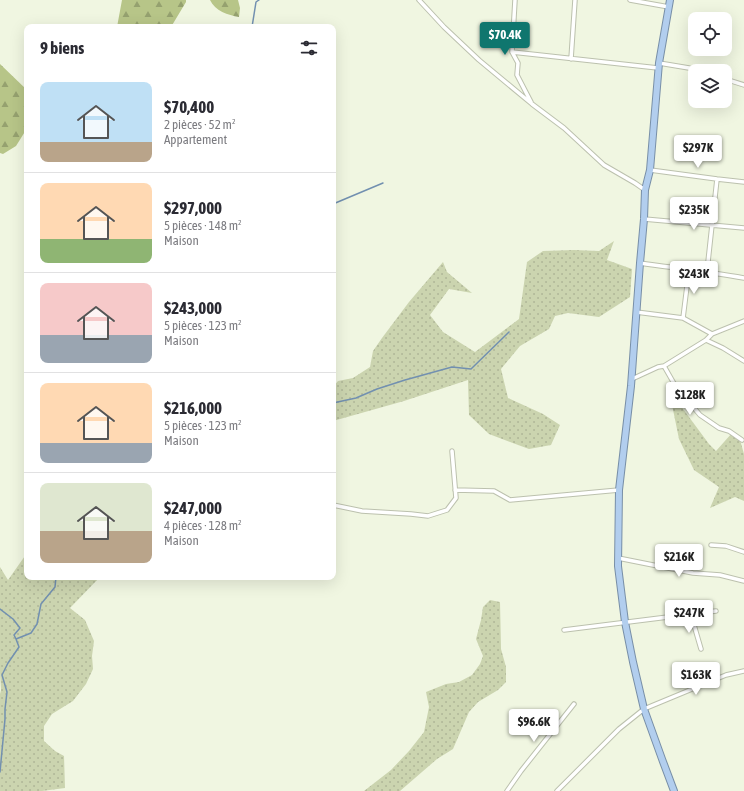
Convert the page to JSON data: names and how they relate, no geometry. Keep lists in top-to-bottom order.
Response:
{
  "page": {
    "price": [
      "$70.4K",
      "$297K",
      "$235K",
      "$243K",
      "$128K",
      "$216K",
      "$247K",
      "$163K",
      "$96.6K"
    ],
    "heading": "9 biens",
    "list": [
      {
        "name": "$70,400",
        "note": "2 pièces · 52 m² · Appartement"
      },
      {
        "name": "$297,000",
        "note": "5 pièces · 148 m² · Maison"
      },
      {
        "name": "$243,000",
        "note": "5 pièces · 123 m² · Maison"
      },
      {
        "name": "$216,000",
        "note": "5 pièces · 123 m² · Maison"
      },
      {
        "name": "$247,000",
        "note": "4 pièces · 128 m² · Maison"
      }
    ]
  }
}
